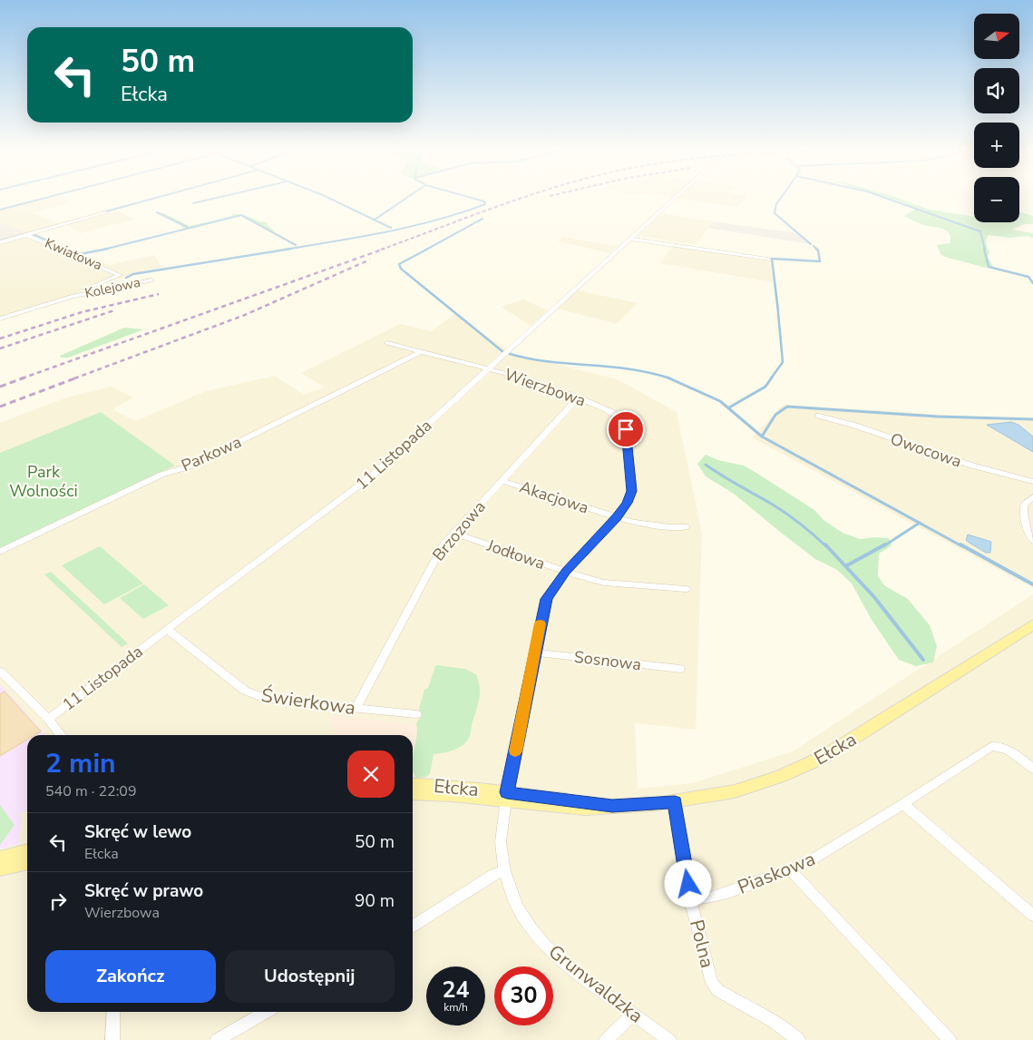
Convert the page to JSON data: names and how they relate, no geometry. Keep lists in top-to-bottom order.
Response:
{
  "streets": {
    "main road": ["Ełcka"],
    "street": [
      "Kwiatowa",
      "Kolejowa",
      "Wierzbowa",
      "Owocowa",
      "Parkowa",
      "11 Listopada",
      "Akacjowa",
      "Brzozowa",
      "Jodłowa",
      "Sosnowa",
      "Świerkowa",
      "Piaskowa",
      "Polna",
      "Grunwaldzka"
    ]
  },
  "crossings": [
    ["Kwiatowa", "Kolejowa"],
    ["Wierzbowa", "Parkowa"],
    ["Wierzbowa", "11 Listopada"],
    ["Wierzbowa", "Akacjowa"],
    ["Wierzbowa", "Brzozowa"],
    ["Wierzbowa", "Jodłowa"],
    ["Wierzbowa", "Sosnowa"],
    ["Wierzbowa", "Ełcka"],
    ["Wierzbowa", "Grunwaldzka"],
    ["11 Listopada", "Świerkowa"],
    ["Akacjowa", "Brzozowa"],
    ["Brzozowa", "Jodłowa"],
    ["Brzozowa", "Świerkowa"],
    ["Ełcka", "Polna"],
    ["Ełcka", "Grunwaldzka"],
    ["Piaskowa", "Polna"]
  ],
  "parks": ["Park Wolności"],
  "north": "right",
  "page": {
    "map_buttons": ["+", "−"],
    "turn": ["50 m", "Ełcka"],
    "heading": ["2 min", "540 m · 22:09"],
    "list": [
      {
        "name": "Skręć w lewo",
        "note": "Ełcka",
        "value": "50 m"
      },
      {
        "name": "Skręć w prawo",
        "note": "Wierzbowa",
        "value": "90 m"
      }
    ],
    "buttons": ["Zakończ", "Udostępnij"],
    "speed": "24 km/h",
    "limit": "30"
  }
}
